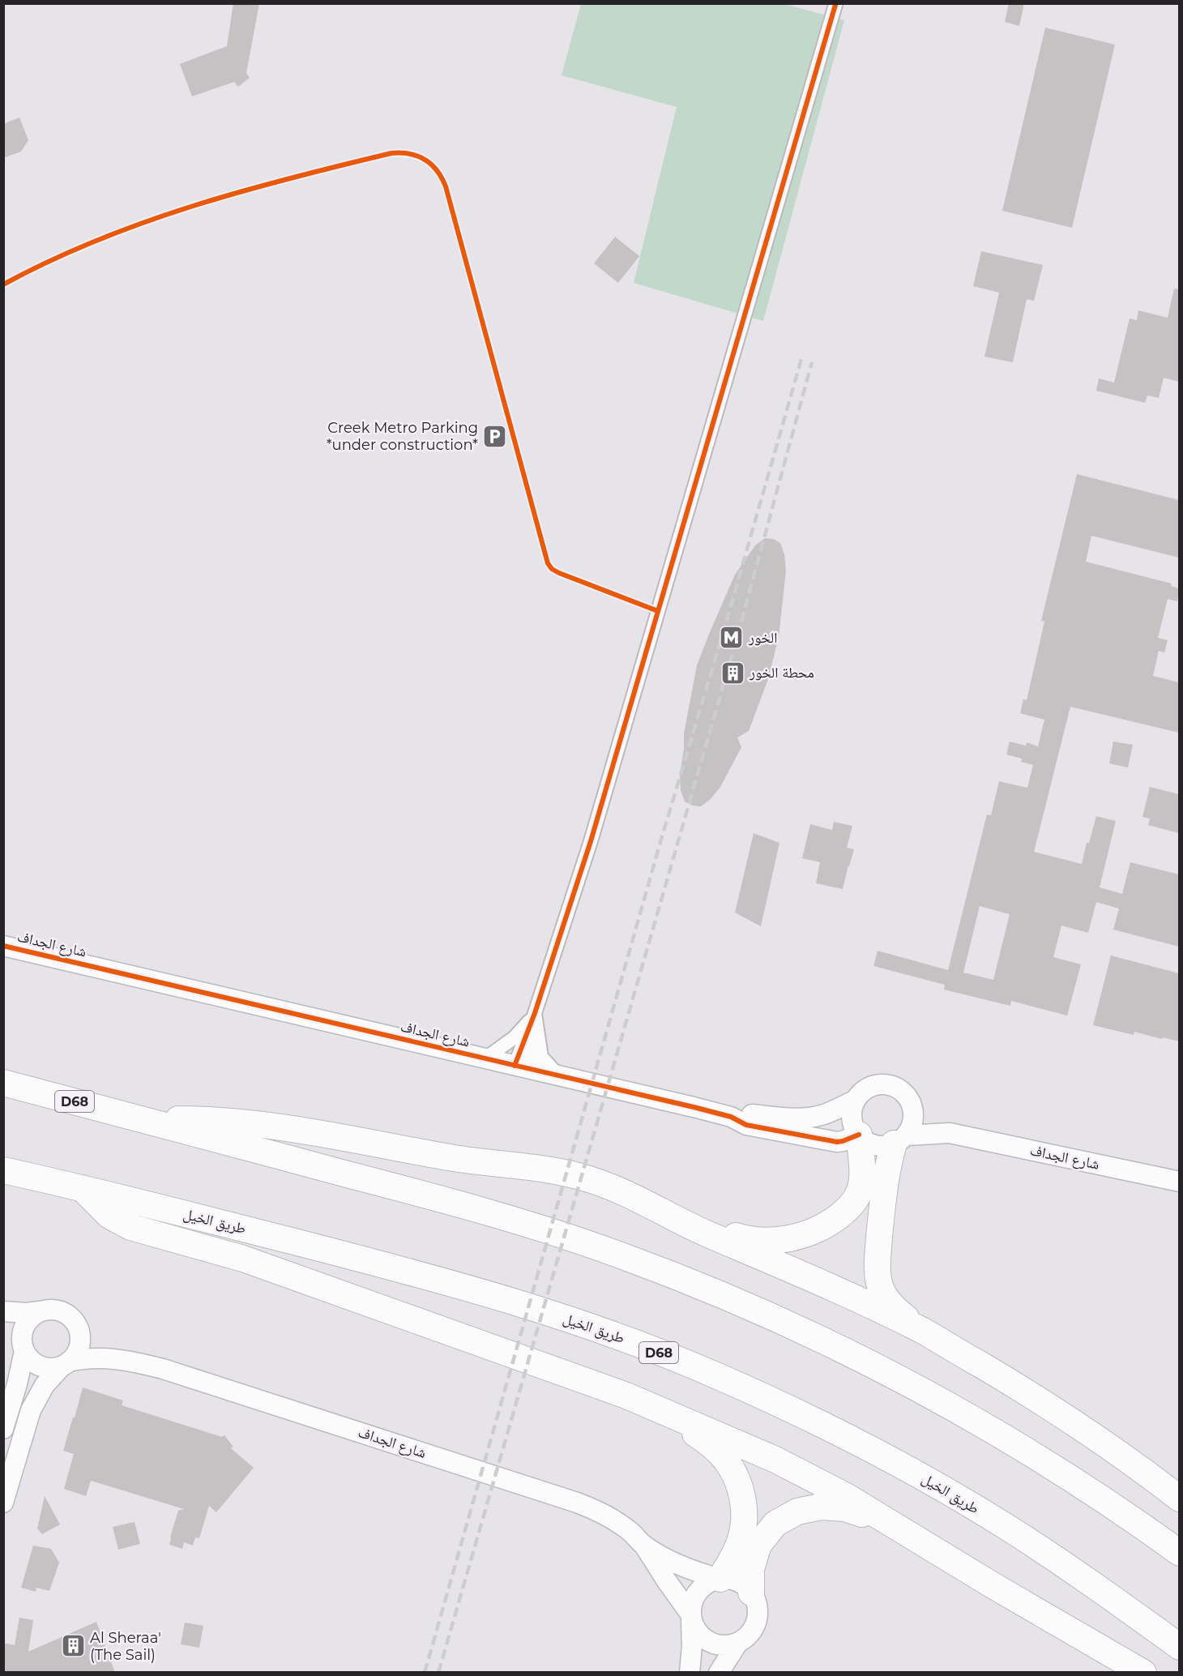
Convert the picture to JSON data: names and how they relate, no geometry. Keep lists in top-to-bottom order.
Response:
{
  "streets": {
    "highway": ["D68", "طريق الخيل"],
    "street": ["شارع الجداف"]
  },
  "places": {
    "parking": ["Creek Metro Parking *under construction*"],
    "metro station": ["الخور"],
    "building": ["محطة الخور", "Al Sheraa' (The Sail)"]
  }
}
